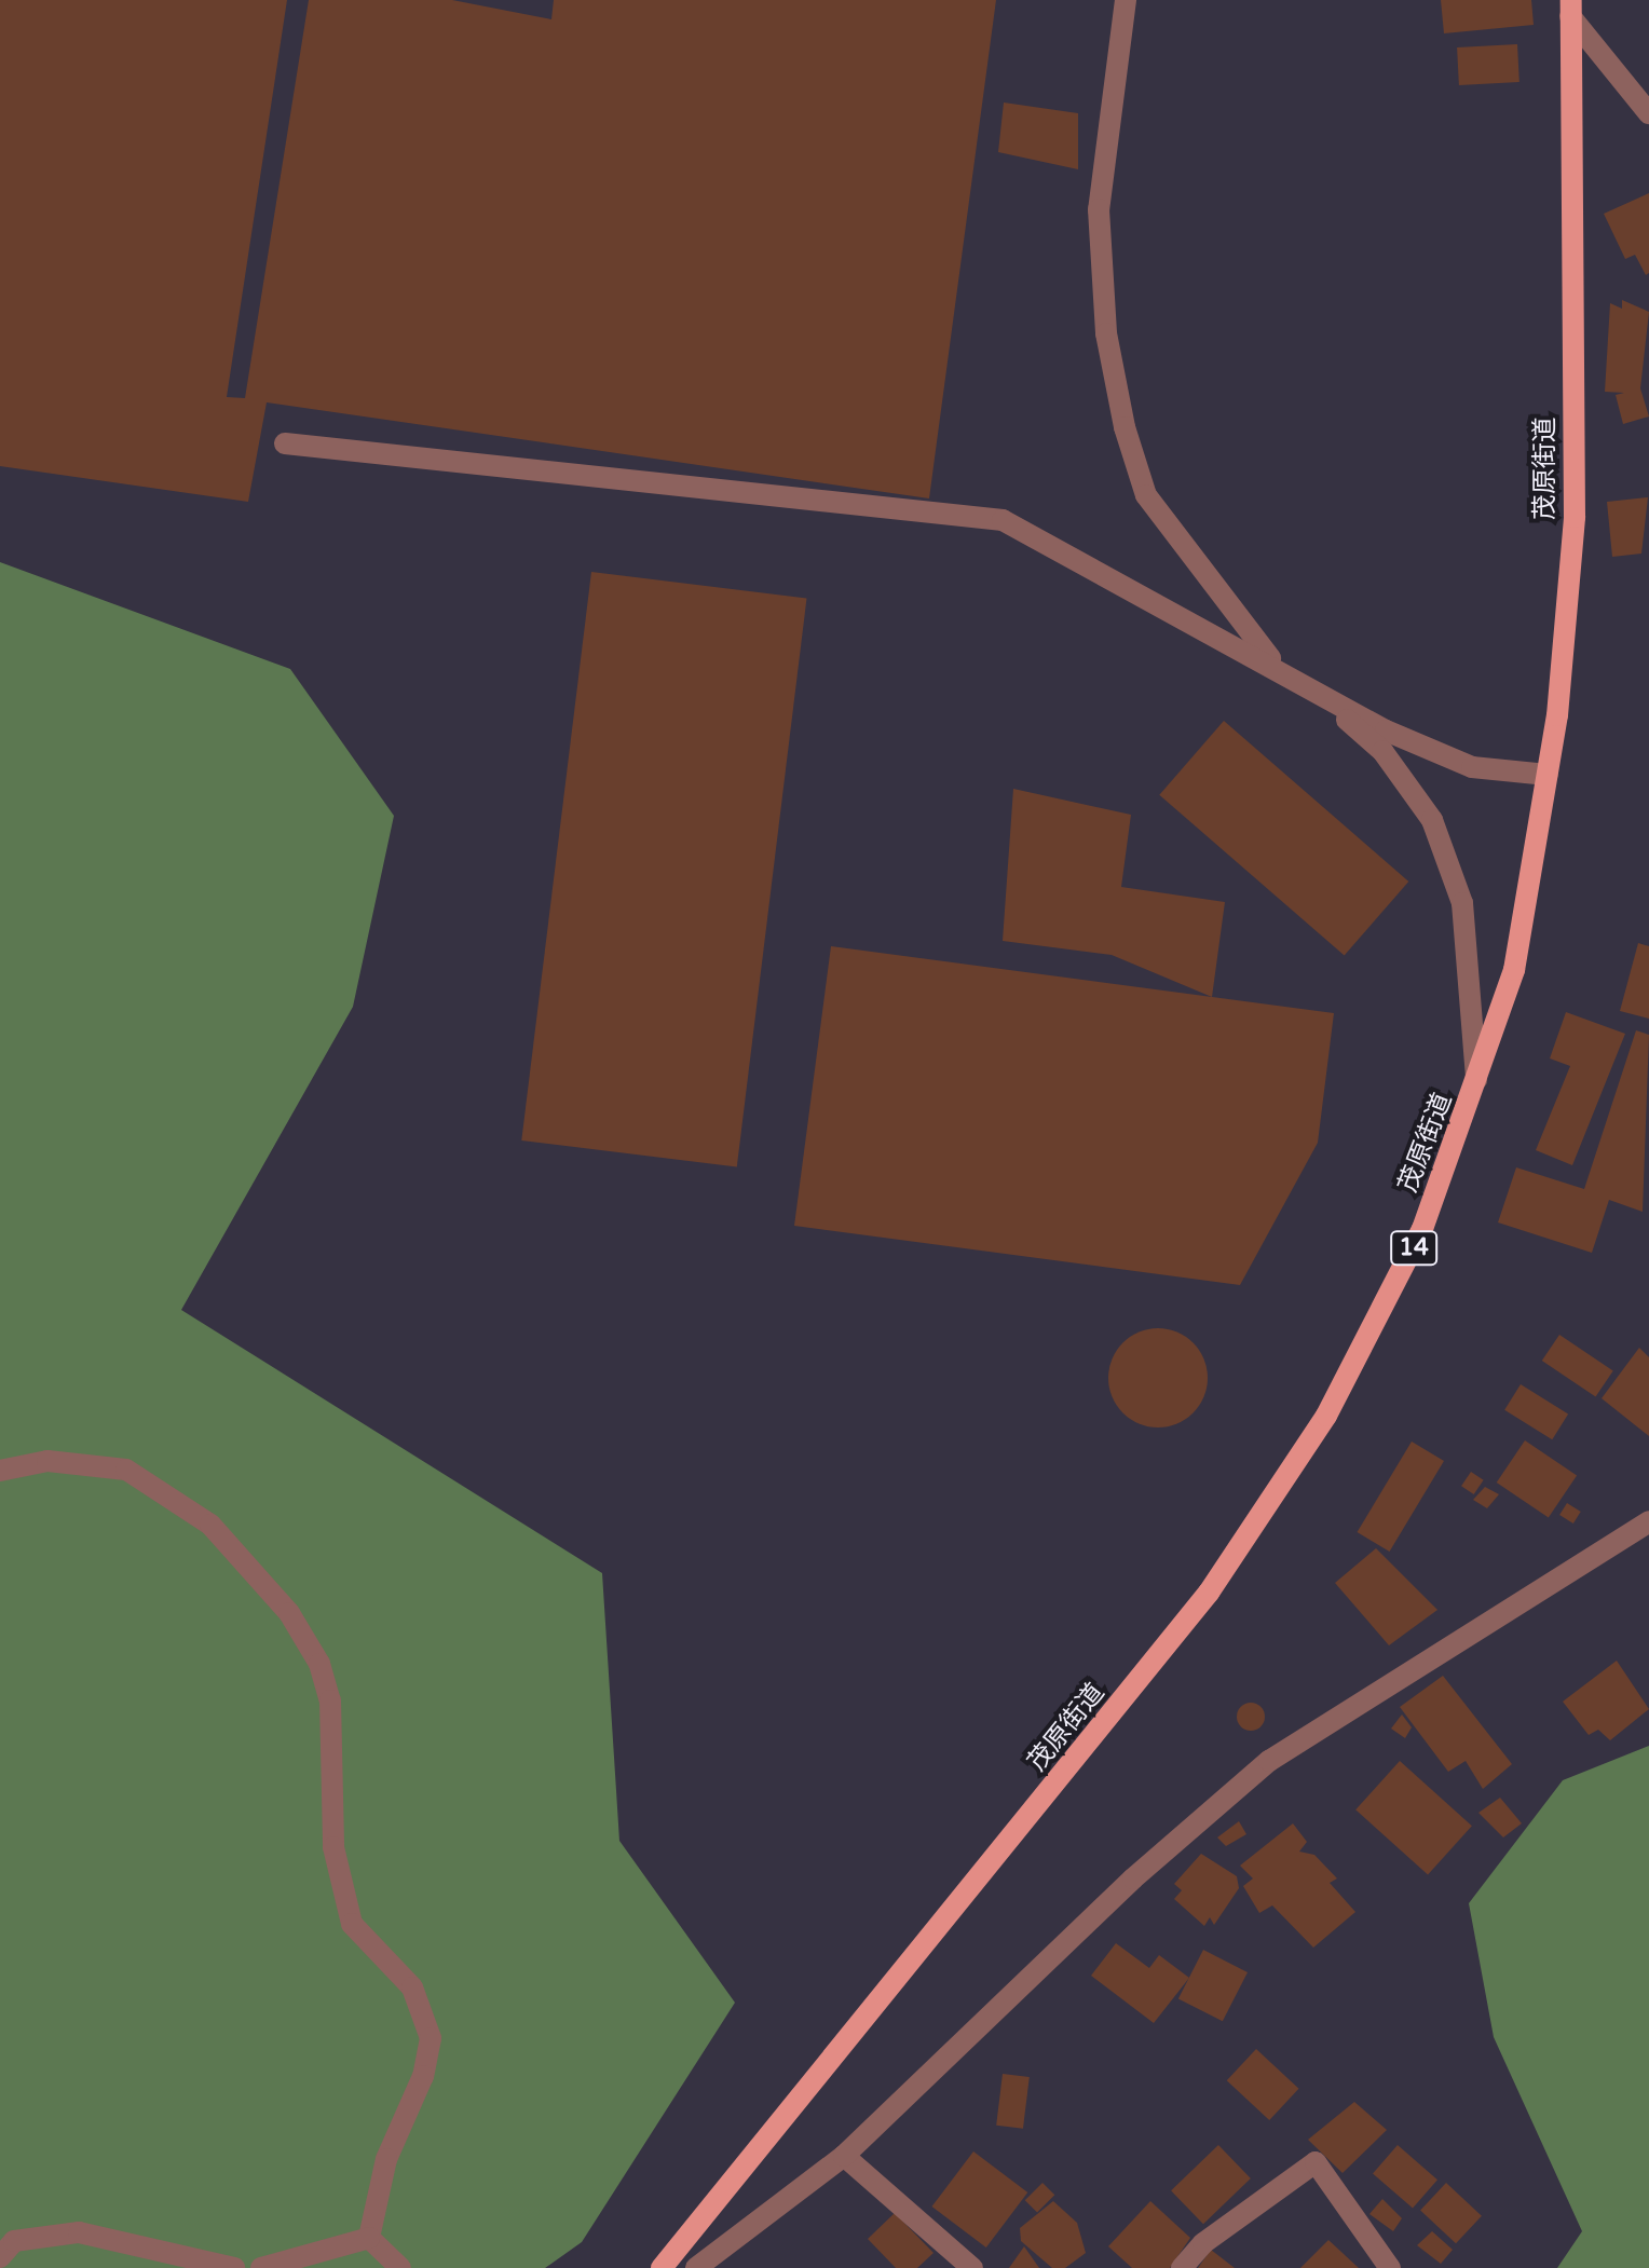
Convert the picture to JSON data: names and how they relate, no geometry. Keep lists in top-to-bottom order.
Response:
{
  "streets": {
    "main road": ["茂原街道", "14"]
  }
}
